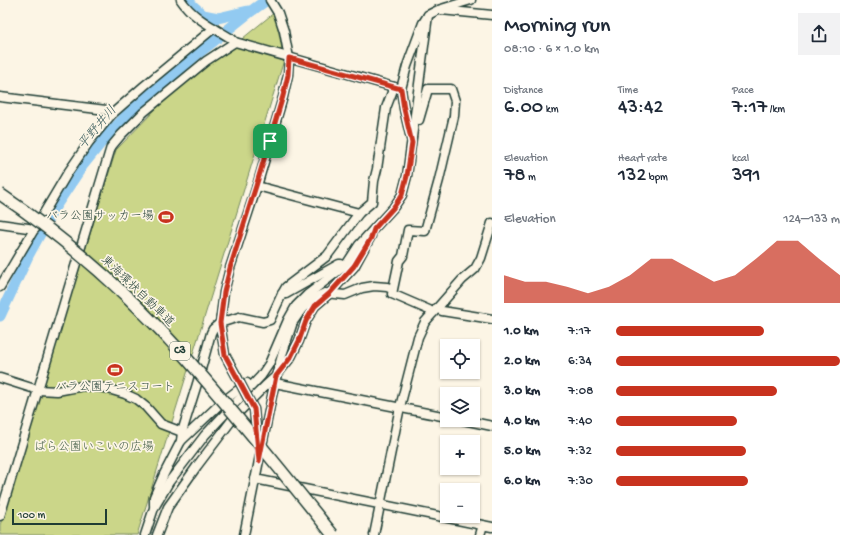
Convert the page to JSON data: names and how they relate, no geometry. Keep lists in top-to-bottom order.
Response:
{
  "streets": {
    "highway": ["東海環状自動車道", "C3"]
  },
  "water": ["平野井川"],
  "parks": ["ばら公園いこいの広場"],
  "places": {
    "sports": ["バラ公園サッカー場", "バラ公園テニスコート"]
  },
  "scale_bar": "100 m",
  "page": {
    "heading": ["Morning run", "08:10 · 6 × 1.0 km"],
    "stats": [
      ["Distance", "6.00 km"],
      ["Time", "43:42"],
      ["Pace", "7:17 /km"],
      ["Elevation", "78 m"],
      ["Heart rate", "132 bpm"],
      ["kcal", "391"]
    ],
    "chart": ["Elevation", "124–133 m"],
    "list": [
      {
        "name": "1.0 km",
        "note": "7:17"
      },
      {
        "name": "2.0 km",
        "note": "6:34"
      },
      {
        "name": "3.0 km",
        "note": "7:08"
      },
      {
        "name": "4.0 km",
        "note": "7:40"
      },
      {
        "name": "5.0 km",
        "note": "7:32"
      },
      {
        "name": "6.0 km",
        "note": "7:30"
      }
    ],
    "map_buttons": ["+", "−"],
    "scale": "100 m"
  }
}
